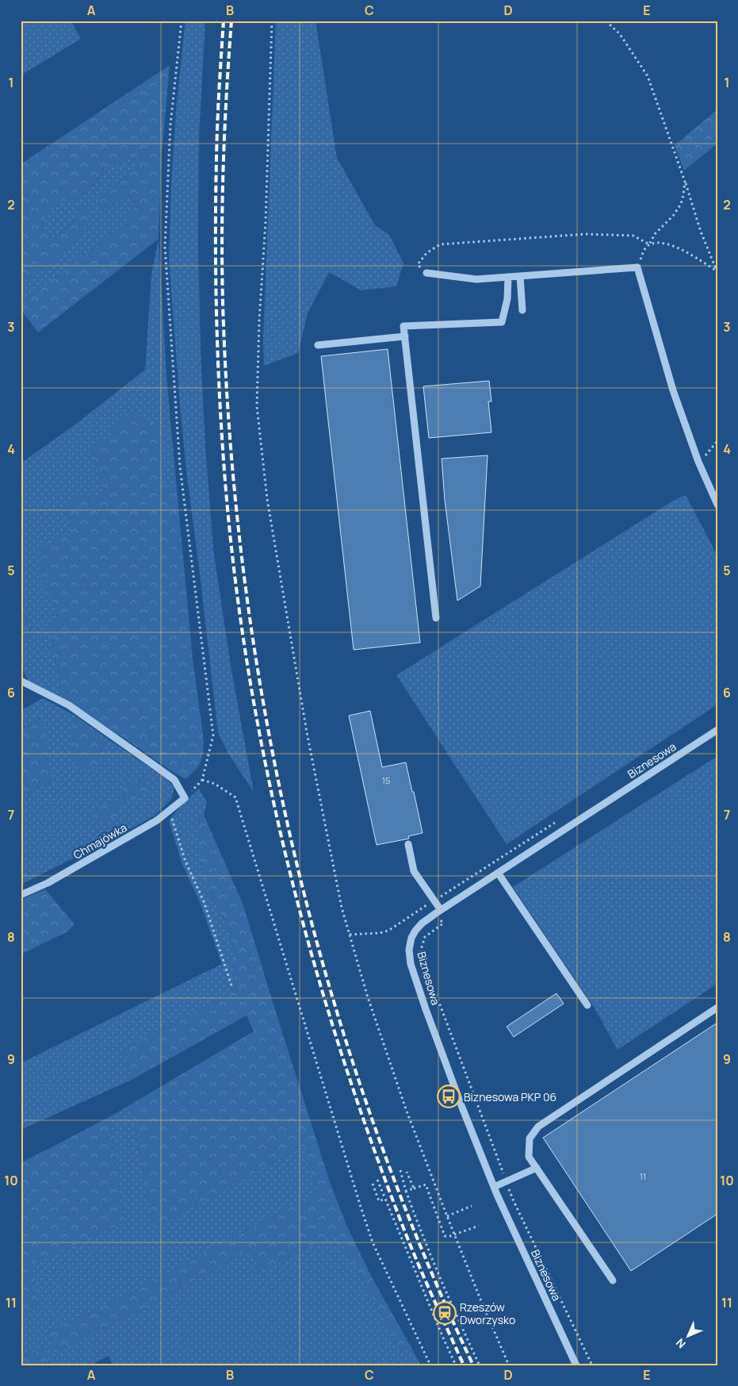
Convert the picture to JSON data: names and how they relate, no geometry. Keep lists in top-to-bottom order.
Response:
{
  "streets": {
    "street": ["Biznesowa", "Chmajówka"]
  },
  "places": {
    "bus stop": ["Biznesowa PKP 06"],
    "station": ["Rzeszów Dworzysko"]
  },
  "house_numbers": ["15", "11"],
  "north": "bottom left",
  "grid": {
    "columns": [
      "A",
      "B",
      "C",
      "D",
      "E"
    ],
    "rows": [
      "1",
      "2",
      "3",
      "4",
      "5",
      "6",
      "7",
      "8",
      "9",
      "10",
      "11"
    ]
  }
}
